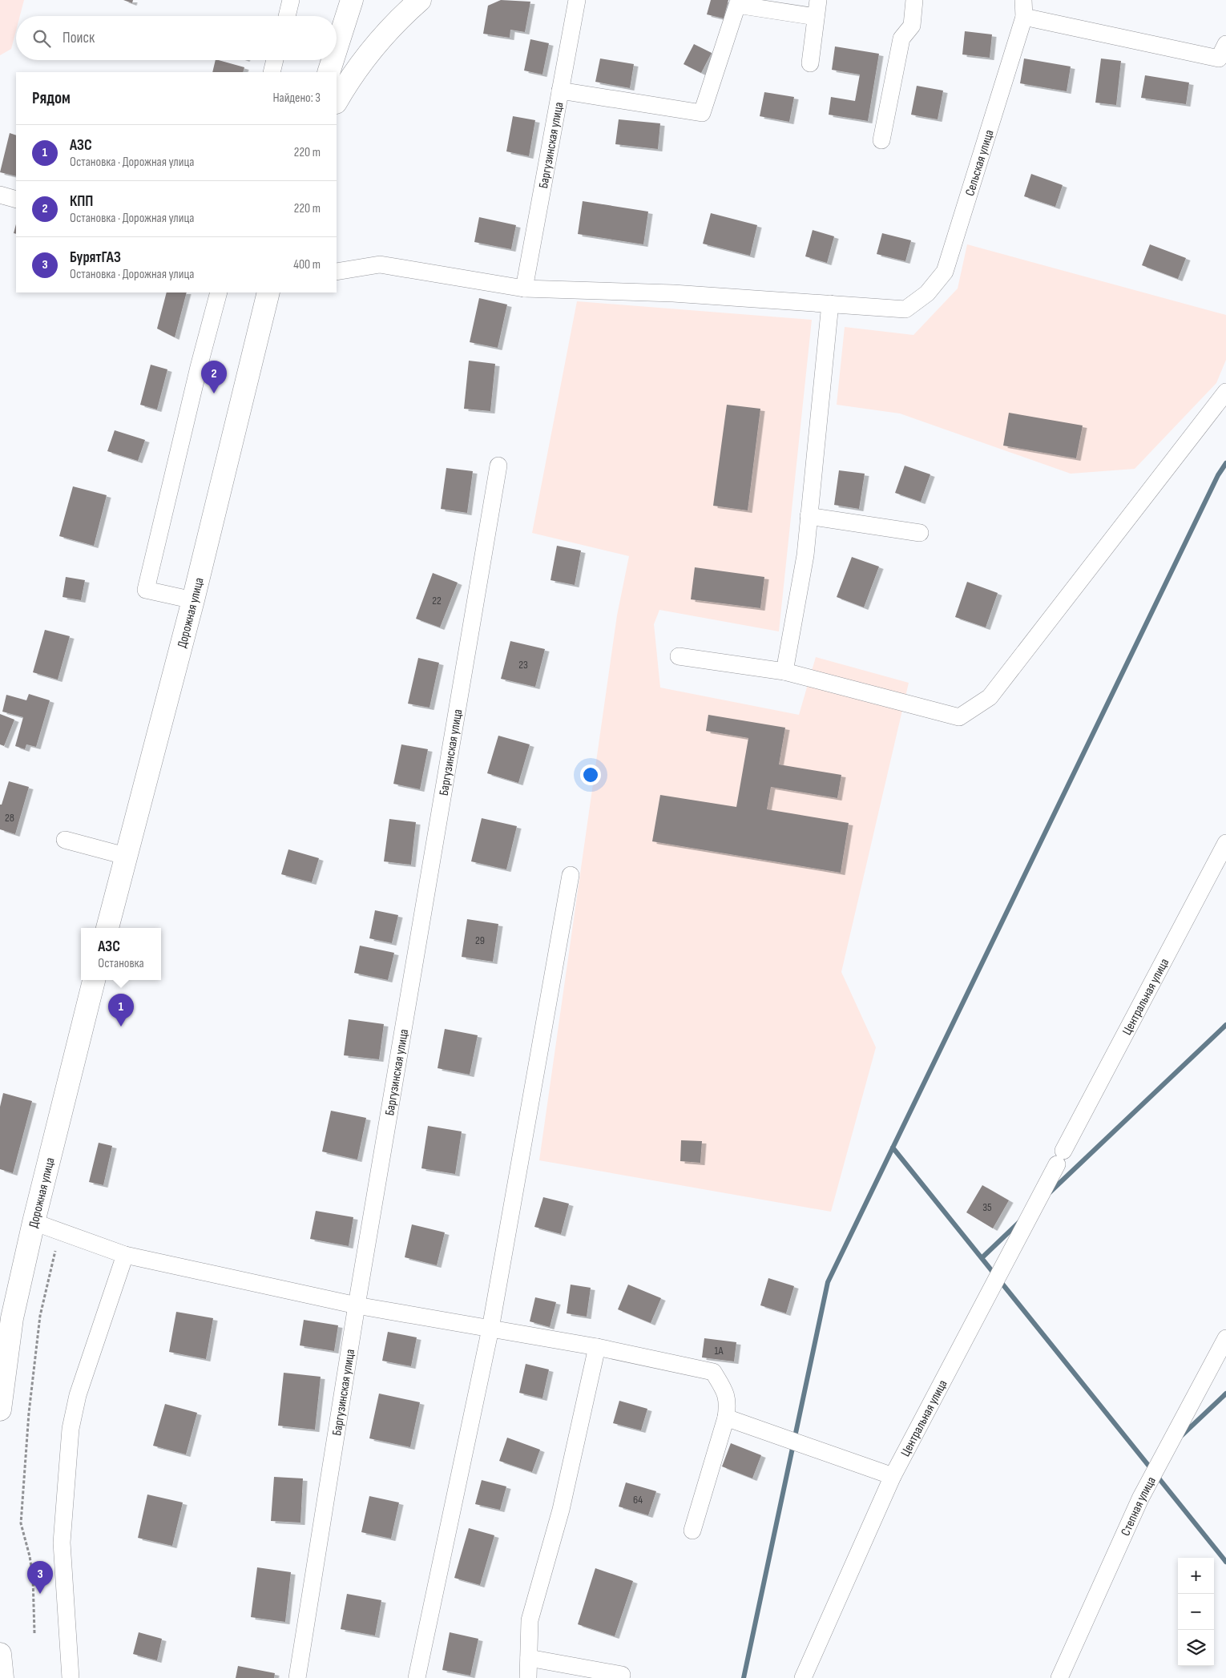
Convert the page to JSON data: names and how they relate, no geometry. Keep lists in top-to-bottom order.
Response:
{
  "streets": {
    "main road": ["Дорожная улица"],
    "street": [
      "Баргузинская улица",
      "Сельская улица",
      "Центральная улица",
      "Степная улица"
    ]
  },
  "house_numbers": [
    "22",
    "23",
    "28",
    "29",
    "35",
    "1А",
    "64"
  ],
  "page": {
    "search": "Поиск",
    "heading": ["Рядом", "Найдено: 3"],
    "list": [
      {
        "mark": "1",
        "name": "АЗС",
        "note": "Остановка · Дорожная улица",
        "value": "220 m"
      },
      {
        "mark": "2",
        "name": "КПП",
        "note": "Остановка · Дорожная улица",
        "value": "220 m"
      },
      {
        "mark": "3",
        "name": "БурятГАЗ",
        "note": "Остановка · Дорожная улица",
        "value": "400 m"
      }
    ],
    "pins": ["2", "1", "3"],
    "popup": ["АЗС", "Остановка"],
    "map_buttons": ["+", "−"]
  }
}
